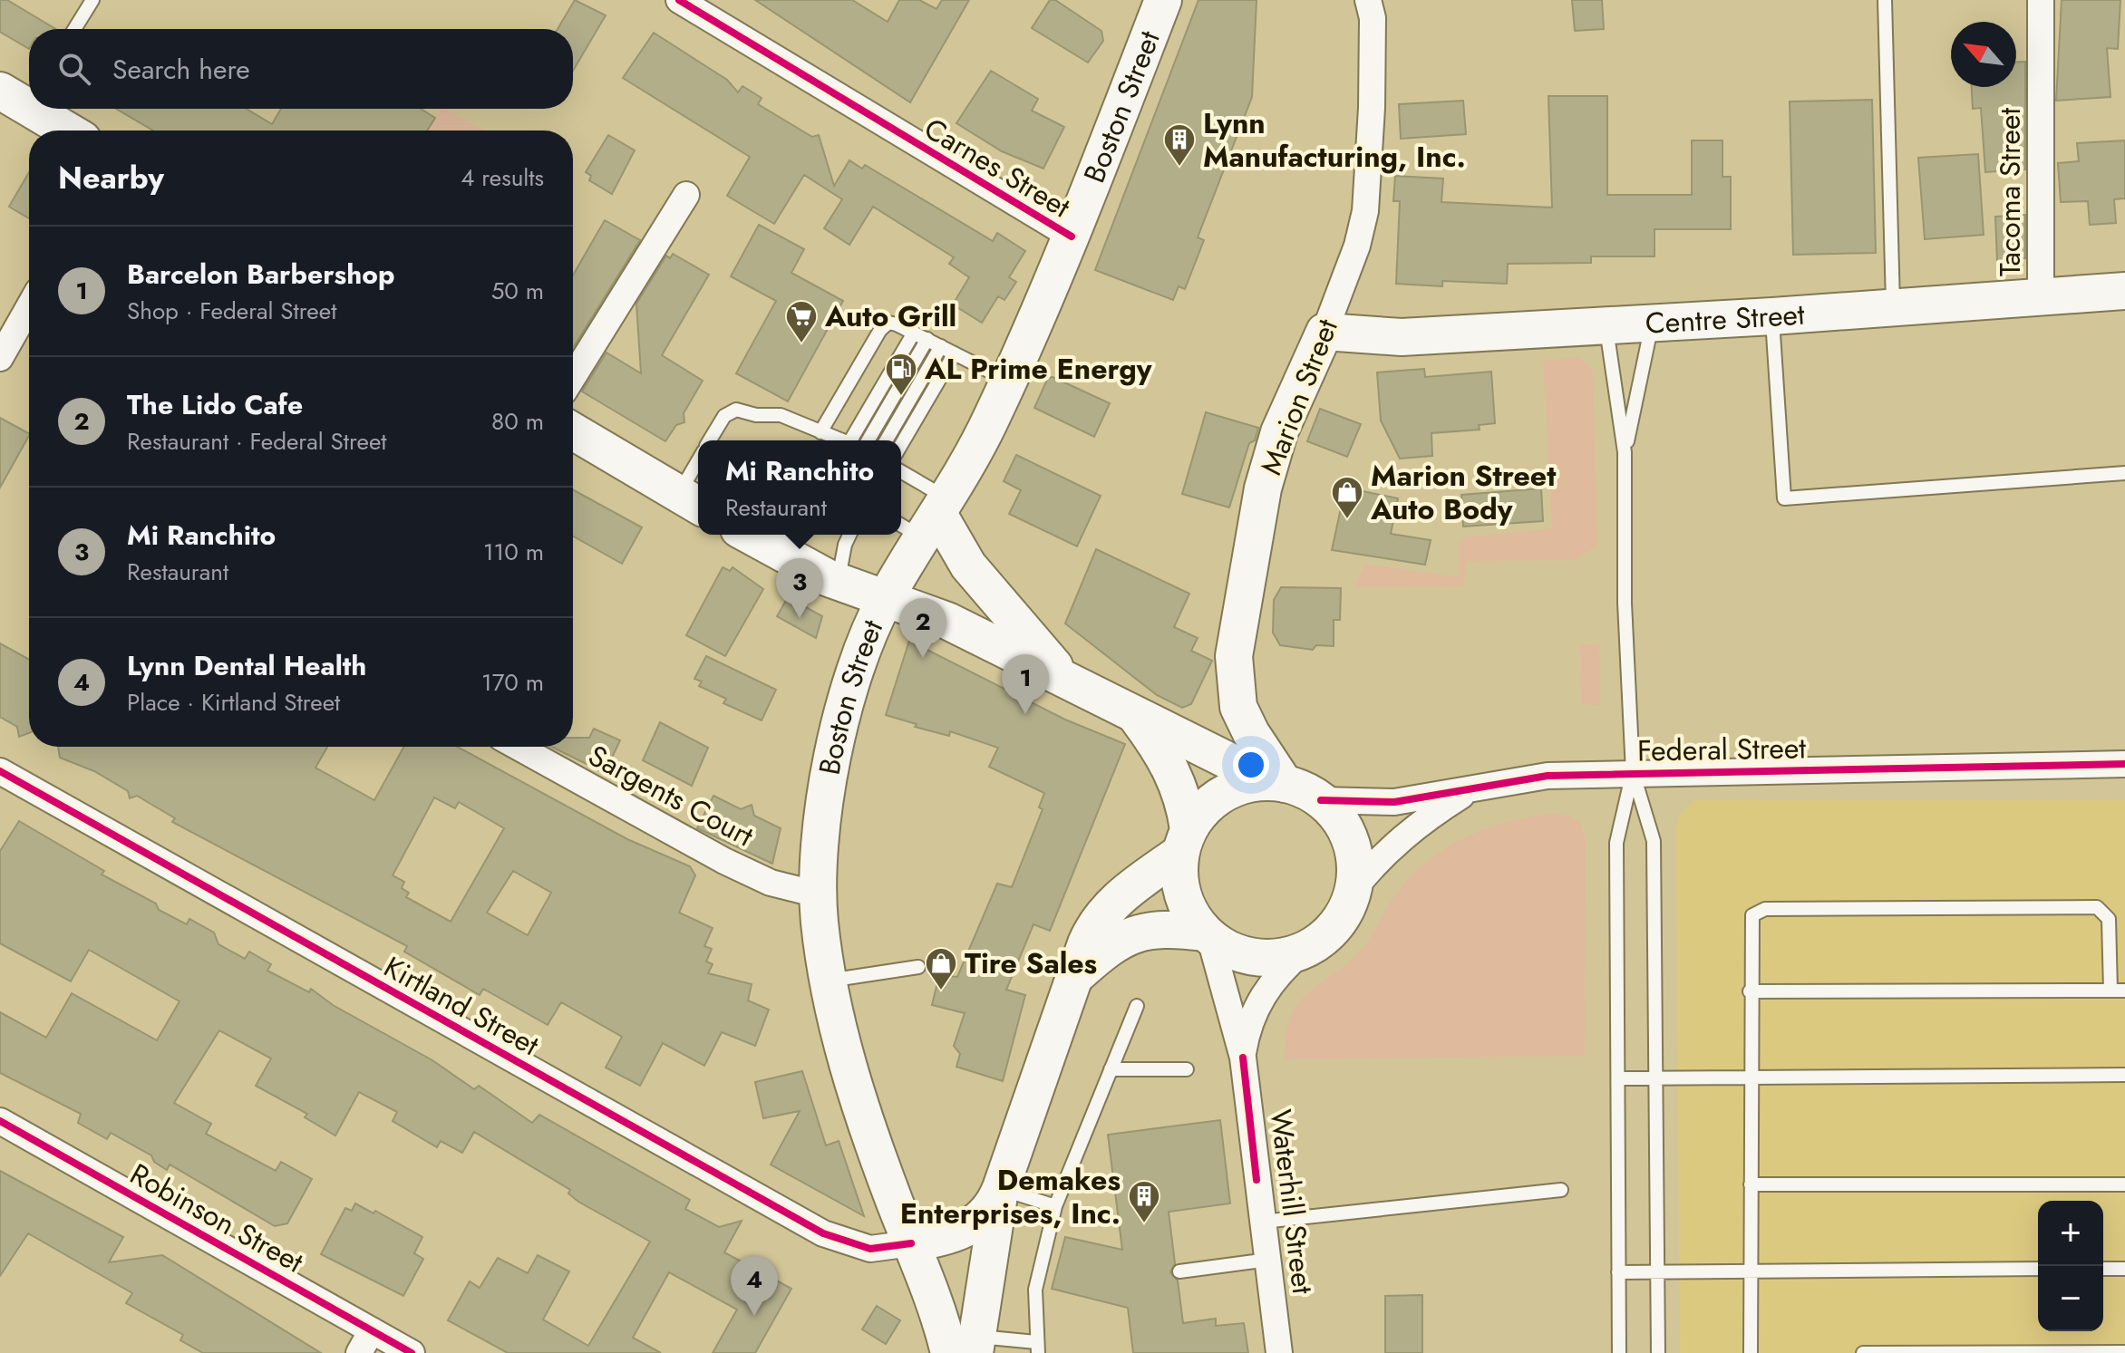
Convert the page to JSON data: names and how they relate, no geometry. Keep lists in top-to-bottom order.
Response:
{
  "streets": {
    "main road": ["Boston Street", "Centre Street", "Marion Street"],
    "street": [
      "Carnes Street",
      "Tacoma Street",
      "Federal Street",
      "Sargents Court",
      "Kirtland Street",
      "Waterhill Street",
      "Robinson Street"
    ]
  },
  "crossings": [
    ["Boston Street", "Carnes Street"],
    ["Boston Street", "Sargents Court"],
    ["Boston Street", "Kirtland Street"],
    ["Tacoma Street", "Centre Street"],
    ["Centre Street", "Marion Street"],
    ["Marion Street", "Federal Street"],
    ["Marion Street", "Waterhill Street"],
    ["Federal Street", "Waterhill Street"]
  ],
  "places": {
    "building": ["Lynn Manufacturing, Inc.", "Demakes Enterprises, Inc."],
    "supermarket": ["Auto Grill"],
    "fuel station": ["AL Prime Energy"],
    "shop": ["Marion Street Auto Body", "Tire Sales"]
  },
  "north": "top left",
  "page": {
    "search": "Search here",
    "heading": ["Nearby", "4 results"],
    "list": [
      {
        "mark": "1",
        "name": "Barcelon Barbershop",
        "note": "Shop · Federal Street",
        "value": "50 m"
      },
      {
        "mark": "2",
        "name": "The Lido Cafe",
        "note": "Restaurant · Federal Street",
        "value": "80 m"
      },
      {
        "mark": "3",
        "name": "Mi Ranchito",
        "note": "Restaurant",
        "value": "110 m"
      },
      {
        "mark": "4",
        "name": "Lynn Dental Health",
        "note": "Place · Kirtland Street",
        "value": "170 m"
      }
    ],
    "popup": ["Mi Ranchito", "Restaurant"],
    "pins": [
      "3",
      "2",
      "1",
      "4"
    ],
    "map_buttons": ["+", "−"]
  }
}
